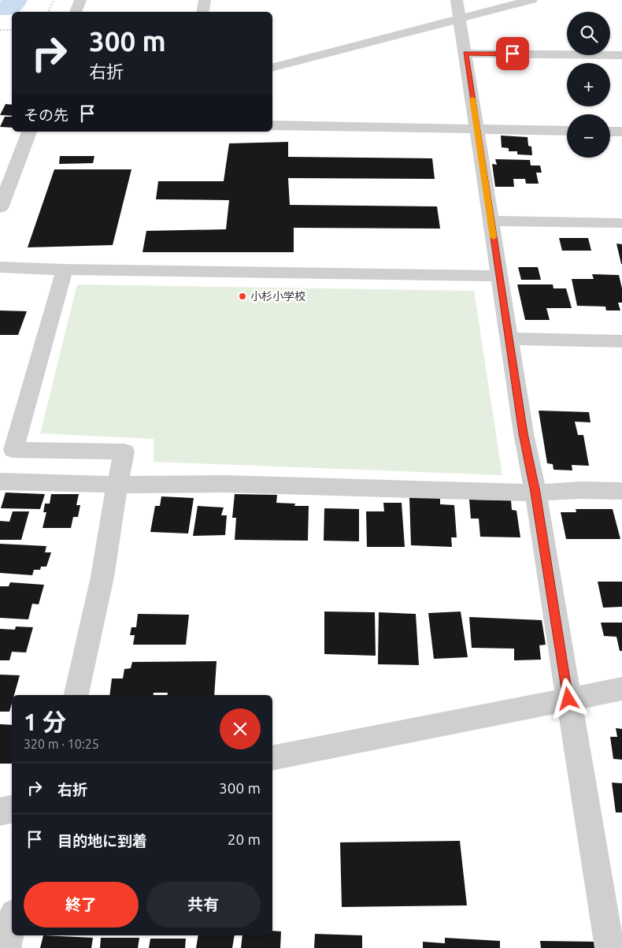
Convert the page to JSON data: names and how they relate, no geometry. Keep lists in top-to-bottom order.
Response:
{
  "places": ["小杉小学校"],
  "page": {
    "map_buttons": ["+", "−"],
    "turn": ["300 m", "右折"],
    "then": "その先",
    "heading": ["1 分", "320 m · 10:25"],
    "list": [
      {
        "name": "右折",
        "value": "300 m"
      },
      {
        "name": "目的地に到着",
        "value": "20 m"
      }
    ],
    "buttons": ["終了", "共有"]
  }
}
